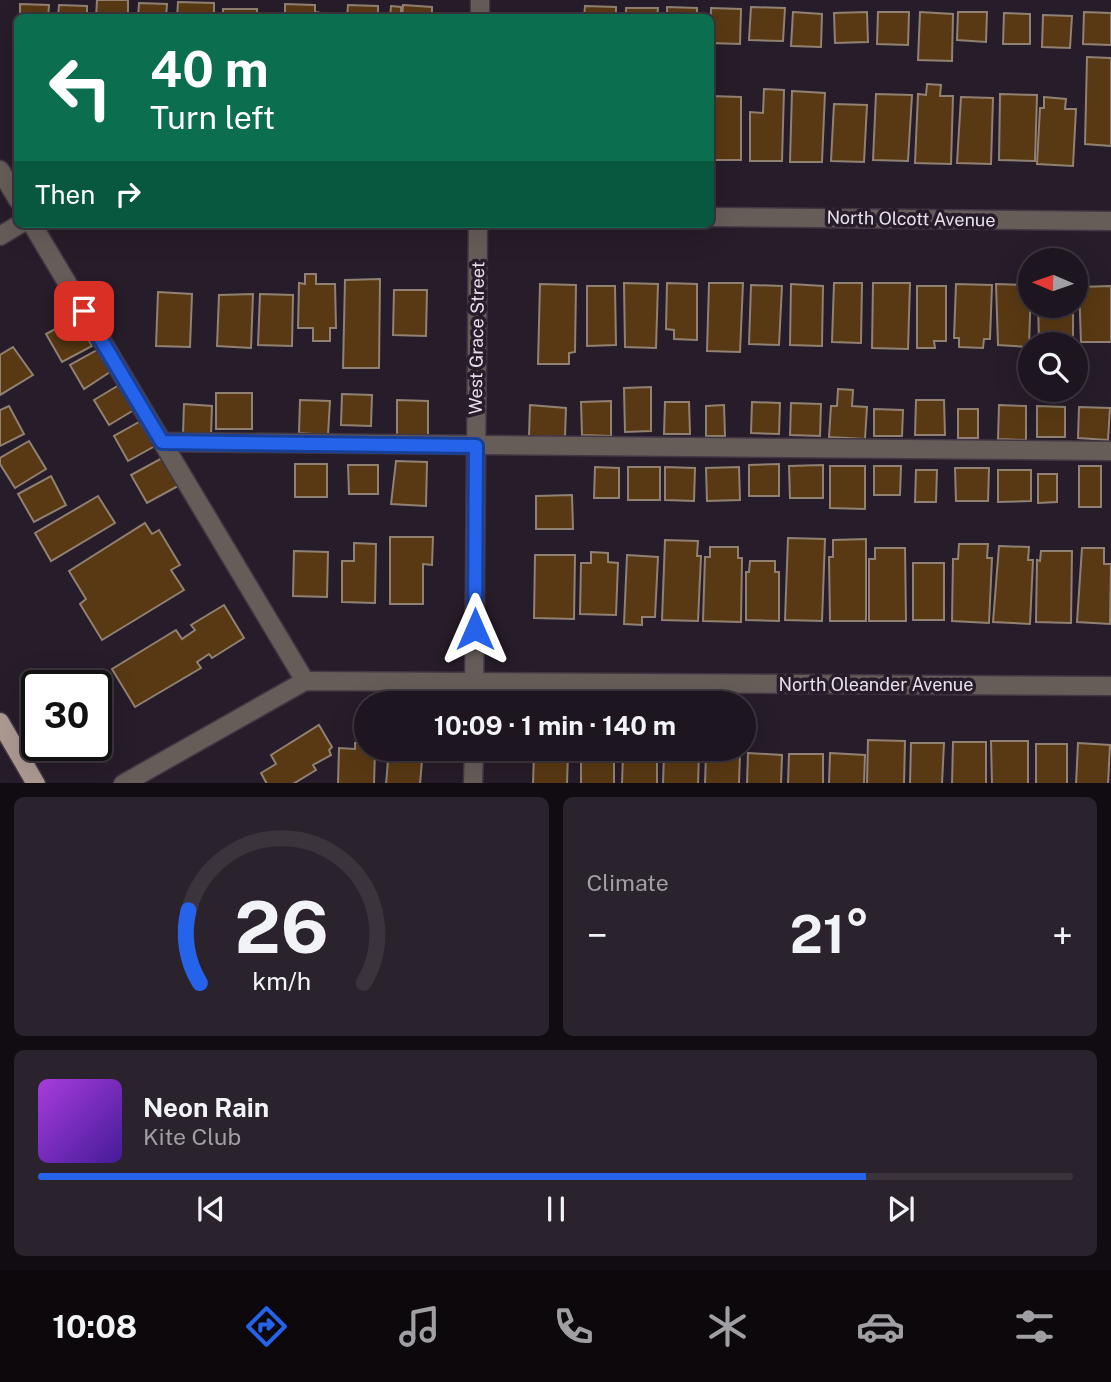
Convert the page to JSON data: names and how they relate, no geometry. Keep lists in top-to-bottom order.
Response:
{
  "streets": {
    "street": ["North Olcott Avenue", "West Grace Street", "North Oleander Avenue"]
  },
  "crossings": [
    ["West Grace Street", "North Oleander Avenue"]
  ],
  "north": "left",
  "page": {
    "turn": ["40 m", "Turn left"],
    "then": "Then",
    "limit": "30",
    "trip": "10:09 · 1 min · 140 m",
    "tile": "Climate",
    "heat": ["−", "21°", "+"],
    "song": ["Neon Rain", "Kite Club"],
    "tabs": "10:08",
    "gauge": ["26", "km/h"]
  }
}
